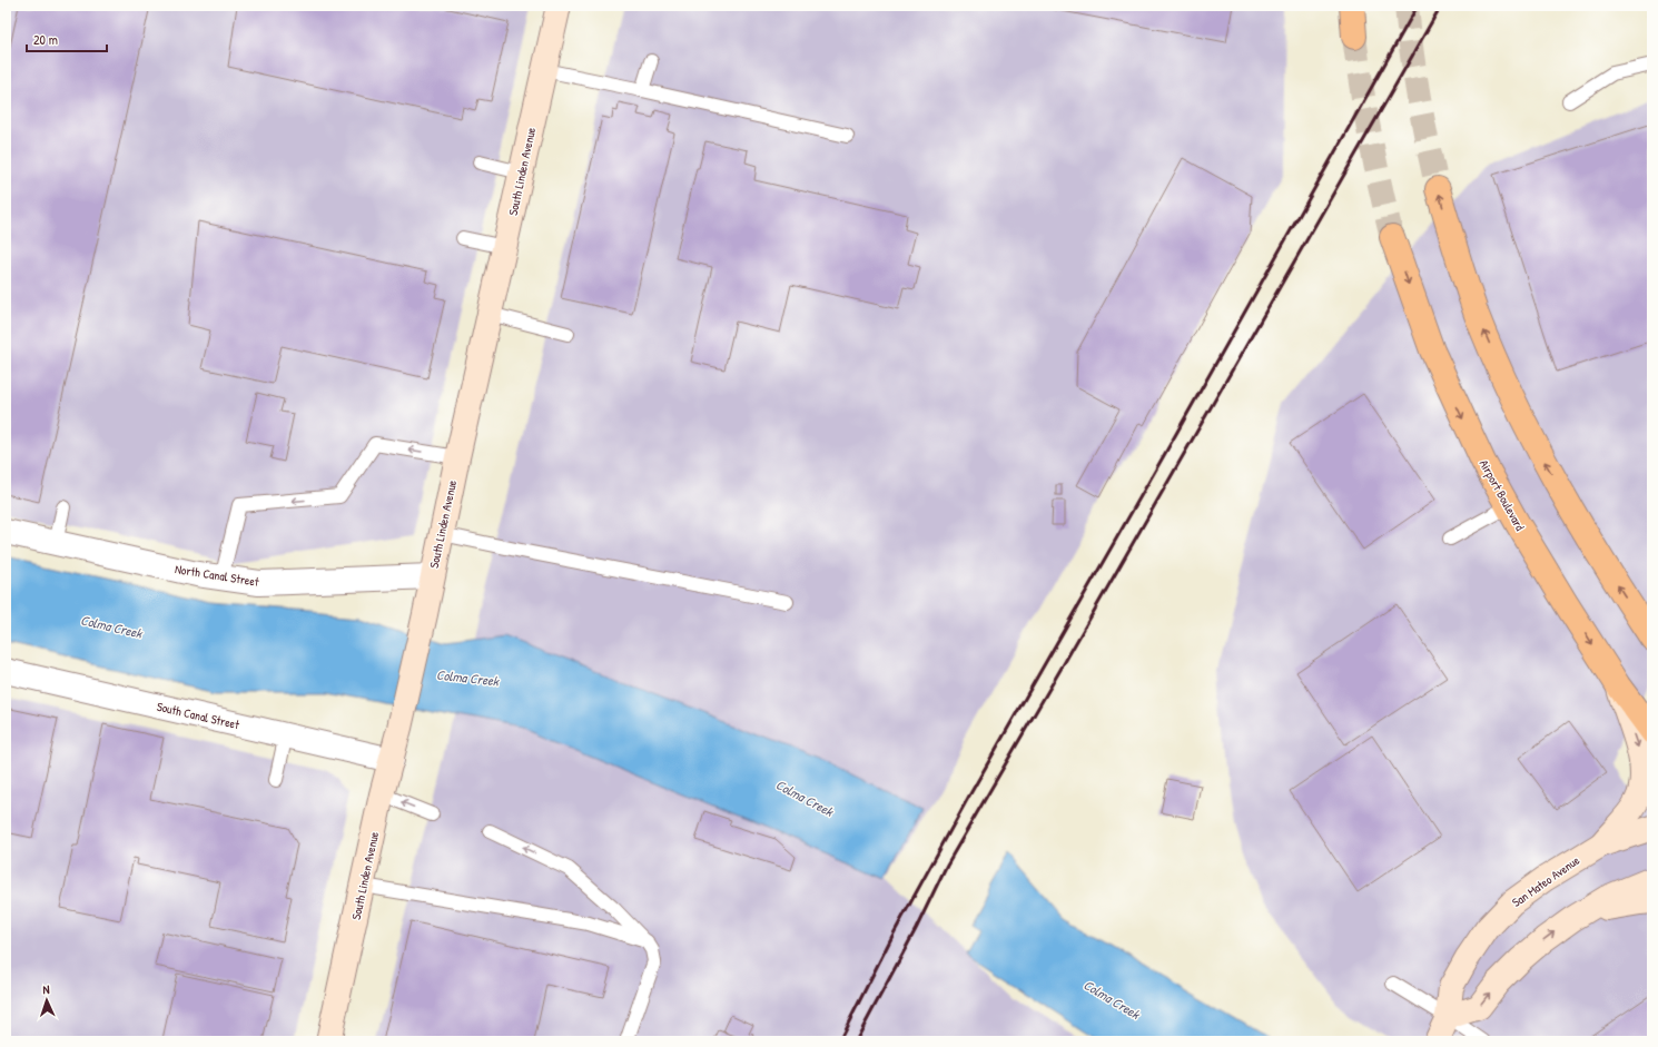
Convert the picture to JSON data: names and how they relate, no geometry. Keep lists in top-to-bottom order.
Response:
{
  "streets": {
    "main road": ["Airport Boulevard"],
    "street": [
      "South Linden Avenue",
      "North Canal Street",
      "South Canal Street",
      "San Mateo Avenue"
    ]
  },
  "crossings": [
    ["South Linden Avenue", "North Canal Street"],
    ["South Linden Avenue", "South Canal Street"]
  ],
  "water": ["Colma Creek"],
  "scale_bar": "20 m",
  "north": "top"
}
